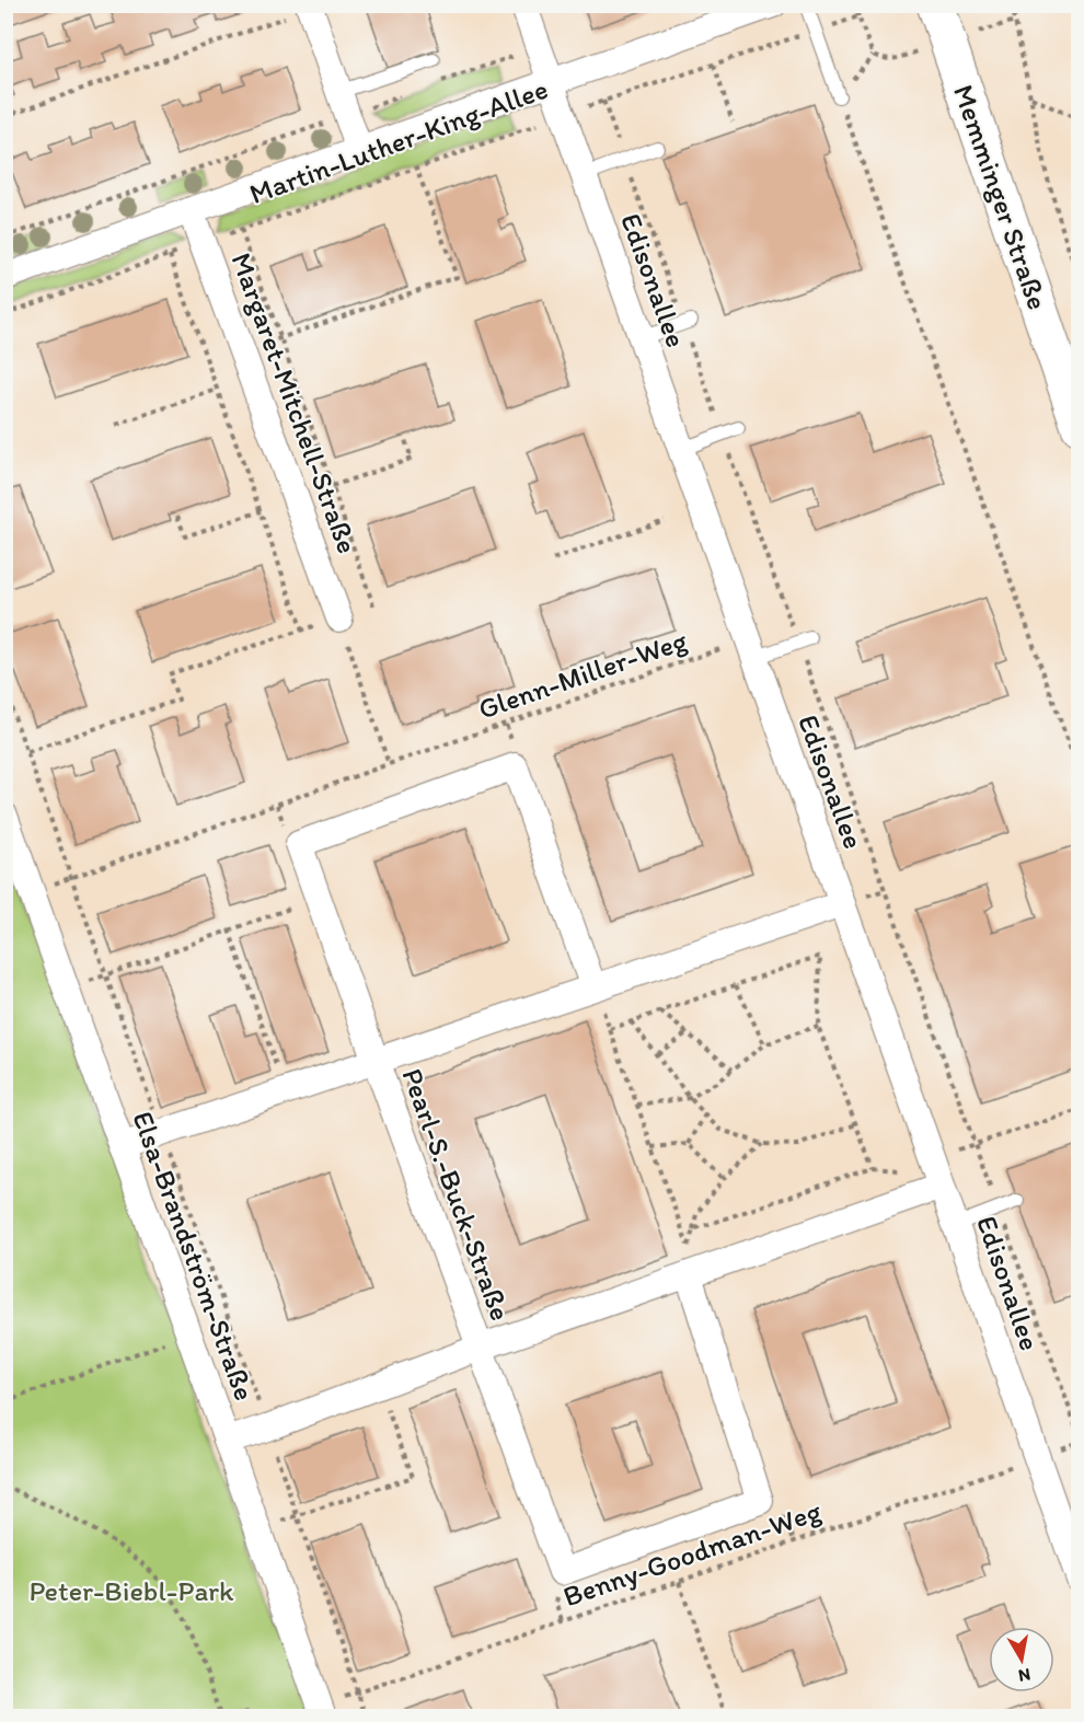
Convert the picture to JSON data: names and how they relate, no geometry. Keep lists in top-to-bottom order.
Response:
{
  "streets": {
    "main road": ["Memminger Straße"],
    "street": [
      "Martin-Luther-King-Allee",
      "Edisonallee",
      "Margaret-Mitchell-Straße",
      "Pearl-S.-Buck-Straße",
      "Elsa-Brandström-Straße"
    ],
    "path": ["Glenn-Miller-Weg", "Benny-Goodman-Weg"]
  },
  "crossings": [
    ["Martin-Luther-King-Allee", "Edisonallee"],
    ["Martin-Luther-King-Allee", "Margaret-Mitchell-Straße"],
    ["Edisonallee", "Glenn-Miller-Weg"],
    ["Edisonallee", "Pearl-S.-Buck-Straße"],
    ["Edisonallee", "Benny-Goodman-Weg"],
    ["Glenn-Miller-Weg", "Elsa-Brandström-Straße"],
    ["Pearl-S.-Buck-Straße", "Elsa-Brandström-Straße"],
    ["Elsa-Brandström-Straße", "Benny-Goodman-Weg"]
  ],
  "parks": ["Peter-Biebl-Park"],
  "north": "bottom"
}
